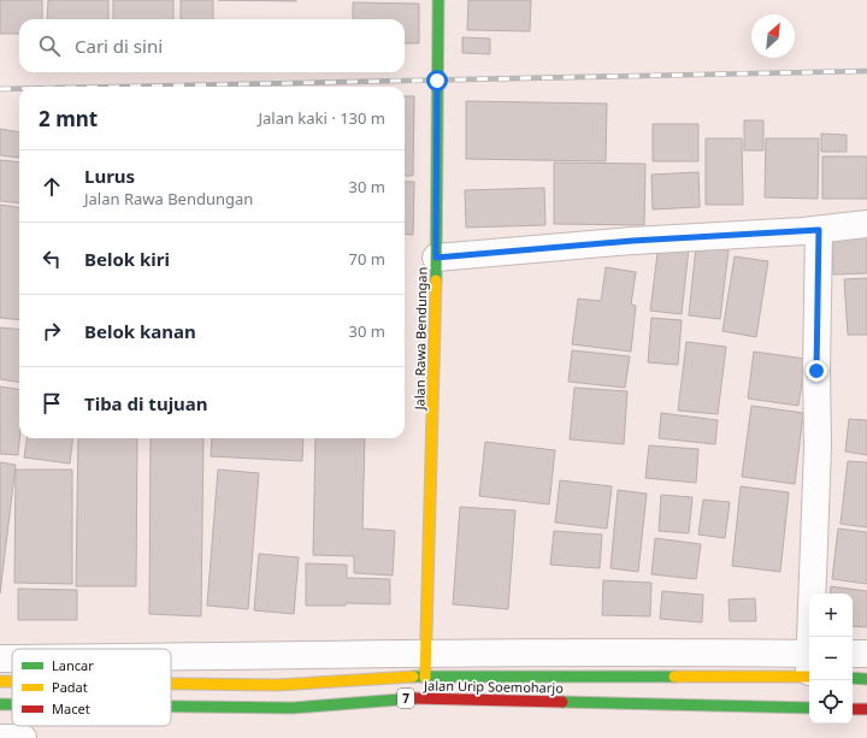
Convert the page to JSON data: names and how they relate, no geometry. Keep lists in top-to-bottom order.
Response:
{
  "streets": {
    "main road": ["Jalan Rawa Bendungan", "Jalan Urip Soemoharjo", "7"]
  },
  "crossings": [
    ["Jalan Rawa Bendungan", "Jalan Urip Soemoharjo"]
  ],
  "legend": ["Lancar", "Padat", "Macet"],
  "north": "top right",
  "page": {
    "search": "Cari di sini",
    "heading": ["2 mnt", "Jalan kaki · 130 m"],
    "list": [
      ["Lurus", "Jalan Rawa Bendungan", "30 m"],
      ["Belok kiri", "70 m"],
      ["Belok kanan", "30 m"],
      "Tiba di tujuan"
    ],
    "map_buttons": ["+", "−"]
  }
}
